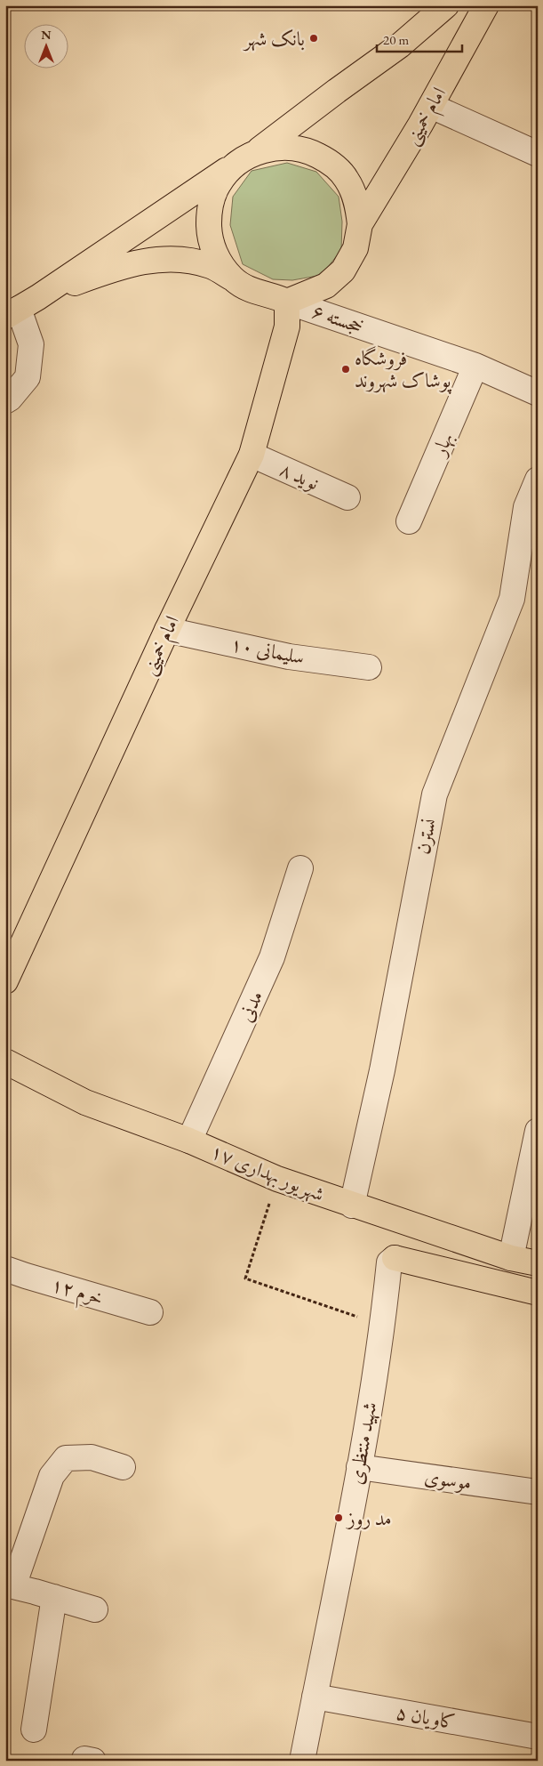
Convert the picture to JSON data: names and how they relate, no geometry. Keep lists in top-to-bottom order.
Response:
{
  "streets": {
    "main road": ["امام خمینی", "۱۷ شهریور بهداری"],
    "street": [
      "خجسته ۶",
      "بهار",
      "نوید ۸",
      "سلیمانی ۱۰",
      "نسترن",
      "مدنی",
      "خرم ۱۲",
      "شهید منتظری",
      "موسوی",
      "کاویان ۵"
    ]
  },
  "crossings": [
    ["امام خمینی", "خجسته ۶"],
    ["امام خمینی", "نوید ۸"],
    ["امام خمینی", "سلیمانی ۱۰"],
    ["خجسته ۶", "بهار"],
    ["نسترن", "۱۷ شهریور بهداری"],
    ["مدنی", "۱۷ شهریور بهداری"],
    ["شهید منتظری", "موسوی"],
    ["شهید منتظری", "کاویان ۵"]
  ],
  "places": ["بانک شهر", "فروشگاه‌ پوشاک شهروند", "مد روز"],
  "scale_bar": "20 m",
  "north": "top"
}
